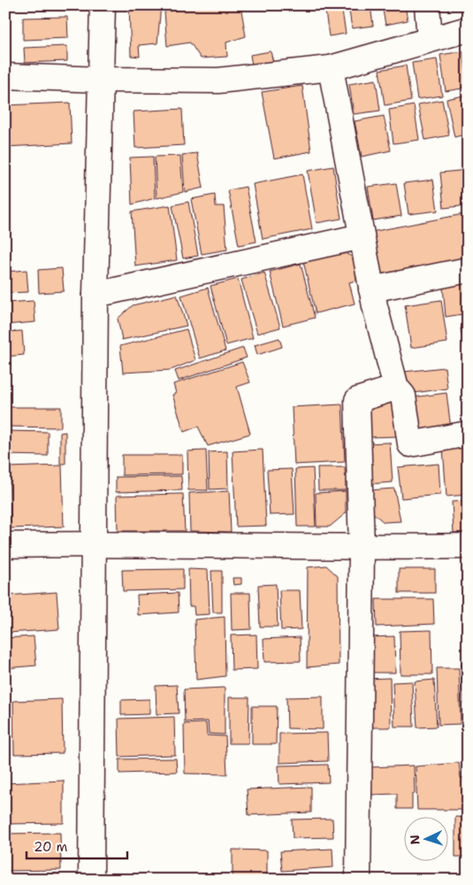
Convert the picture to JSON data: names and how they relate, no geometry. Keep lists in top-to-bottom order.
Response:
{
  "scale_bar": "20 m",
  "north": "left"
}
